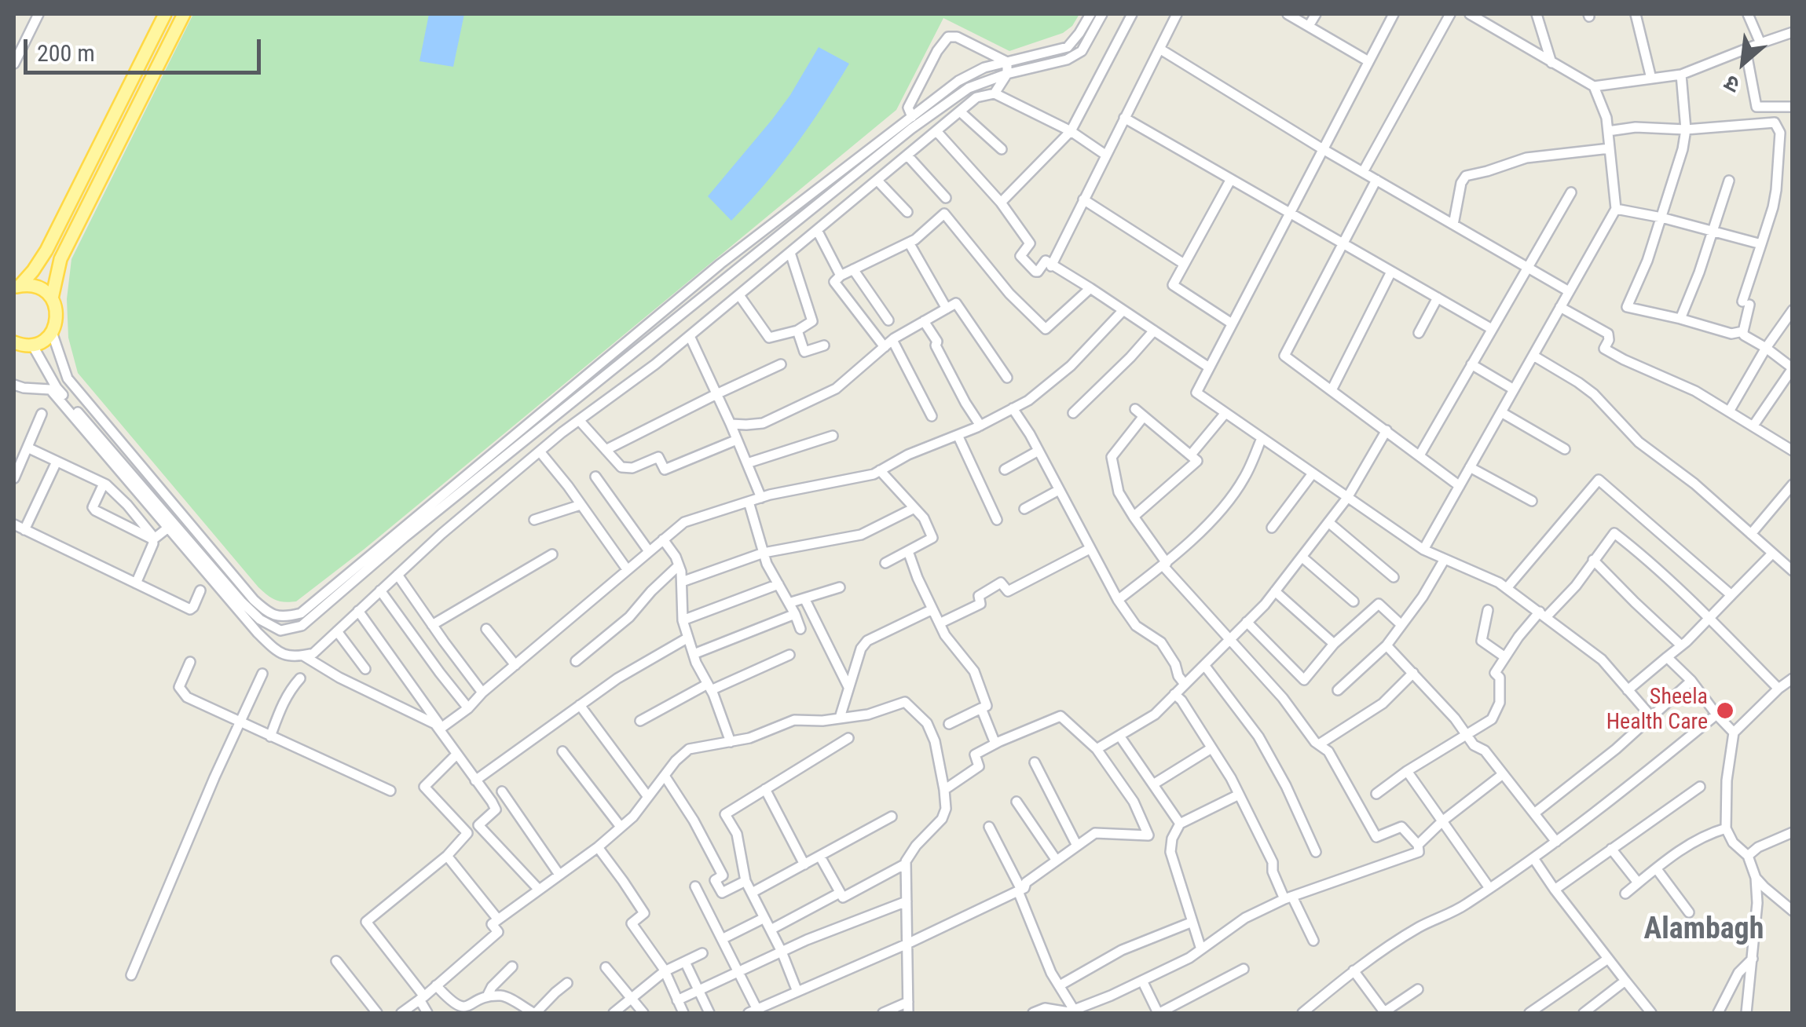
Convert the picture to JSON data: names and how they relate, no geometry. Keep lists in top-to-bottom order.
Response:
{
  "districts": ["Alambagh"],
  "places": ["Sheela Health Care"],
  "scale_bar": "200 m",
  "north": "bottom left"
}
